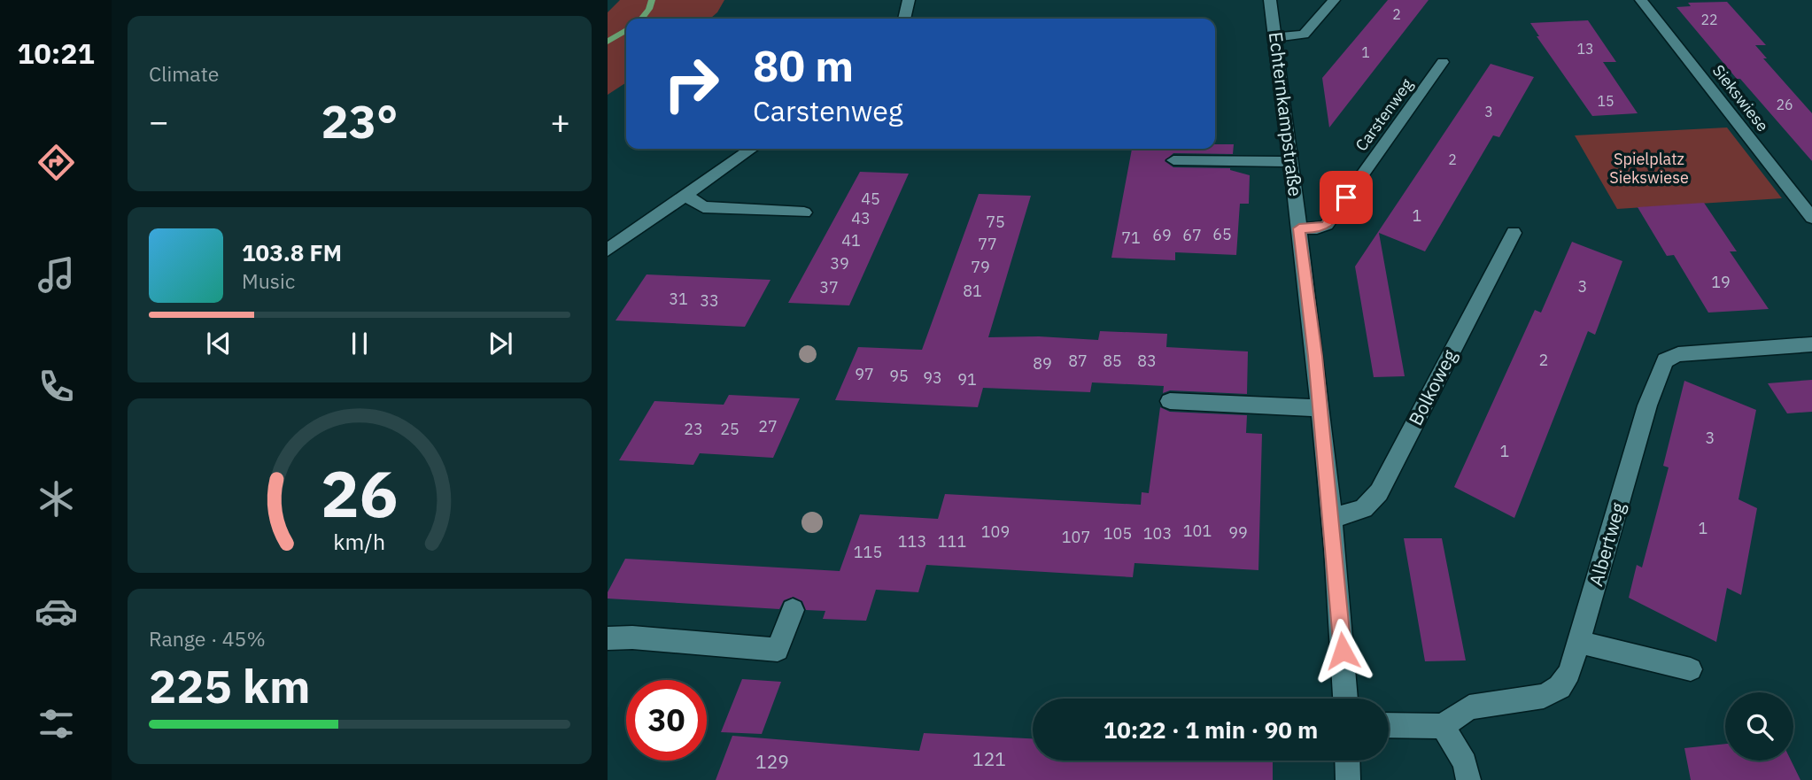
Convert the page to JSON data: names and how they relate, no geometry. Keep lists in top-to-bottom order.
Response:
{
  "streets": {
    "street": [
      "Siekswiese",
      "Echternkampstraße",
      "Carstenweg",
      "Bolkoweg",
      "Albertweg"
    ]
  },
  "crossings": [
    ["Echternkampstraße", "Carstenweg"],
    ["Echternkampstraße", "Bolkoweg"]
  ],
  "parks": ["Spielplatz Siekswiese"],
  "house_numbers": [
    "2",
    "22",
    "13",
    "1",
    "15",
    "26",
    "3",
    "2",
    "45",
    "1",
    "43",
    "75",
    "65",
    "69",
    "67",
    "71",
    "41",
    "77",
    "39",
    "79",
    "19",
    "3",
    "37",
    "81",
    "31",
    "33",
    "2",
    "87",
    "85",
    "83",
    "89",
    "97",
    "95",
    "93",
    "91",
    "27",
    "23",
    "25",
    "3",
    "1",
    "1",
    "101",
    "109",
    "99",
    "105",
    "103",
    "107",
    "113",
    "111",
    "115",
    "121",
    "129"
  ],
  "page": {
    "tabs": "10:21",
    "tile": [
      "Climate",
      ["Range · 45%", "225 km"]
    ],
    "turn": ["80 m", "Carstenweg"],
    "heat": ["−", "23°", "+"],
    "song": ["103.8 FM", "Music"],
    "limit": "30",
    "trip": "10:22 · 1 min · 90 m",
    "gauge": ["26", "km/h"]
  }
}
